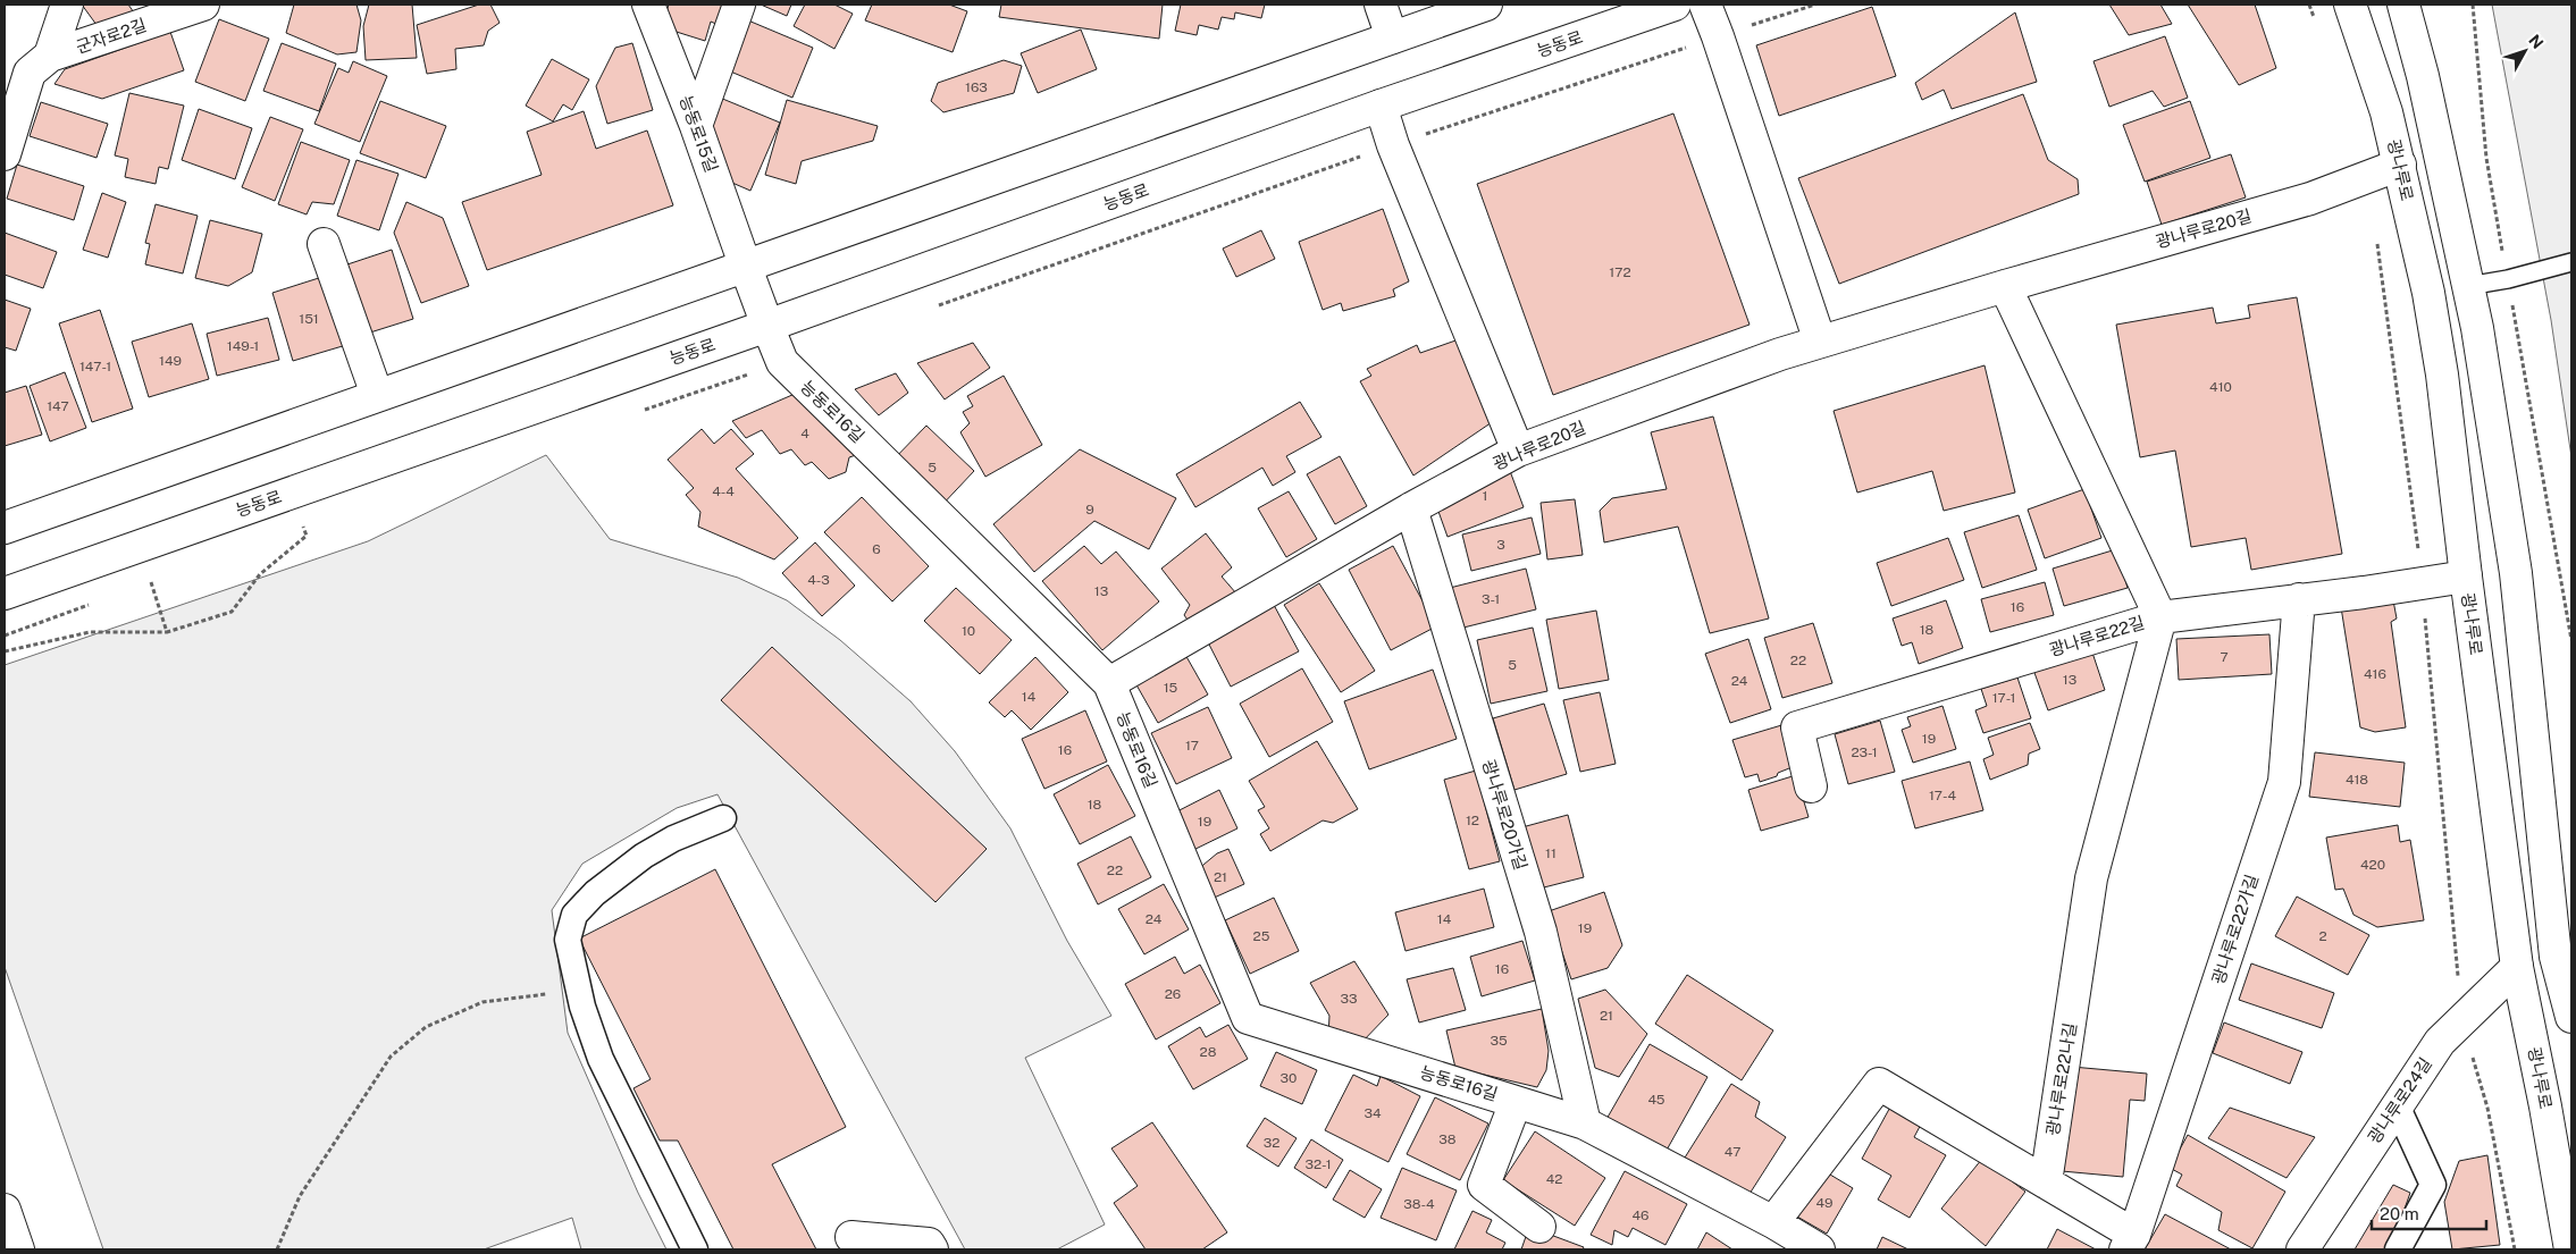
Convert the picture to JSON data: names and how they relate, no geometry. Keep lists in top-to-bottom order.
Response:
{
  "streets": {
    "street": [
      "군자로2길",
      "능동로",
      "능동로15길",
      "광나루로",
      "광나루로20길",
      "능동로16길",
      "광나루로22길",
      "광나루로20가길",
      "광나루로22가길",
      "광나루로22나길",
      "광나루로24길"
    ]
  },
  "crossings": [
    ["능동로", "능동로15길"],
    ["능동로", "능동로16길"],
    ["능동로15길", "능동로16길"],
    ["광나루로", "광나루로20길"],
    ["광나루로", "광나루로22길"],
    ["광나루로", "광나루로24길"],
    ["광나루로20길", "능동로16길"],
    ["광나루로20길", "광나루로20가길"],
    ["능동로16길", "광나루로20가길"],
    ["광나루로22길", "광나루로22가길"],
    ["광나루로22길", "광나루로22나길"]
  ],
  "house_numbers": [
    "163",
    "172",
    "151",
    "149-1",
    "149",
    "147-1",
    "410",
    "147",
    "4",
    "5",
    "4-4",
    "1",
    "9",
    "3",
    "6",
    "4-3",
    "13",
    "3-1",
    "16",
    "18",
    "10",
    "7",
    "22",
    "5",
    "416",
    "13",
    "24",
    "15",
    "14",
    "17-1",
    "19",
    "17",
    "16",
    "23-1",
    "418",
    "17-4",
    "18",
    "12",
    "19",
    "11",
    "420",
    "22",
    "21",
    "24",
    "14",
    "19",
    "25",
    "2",
    "16",
    "26",
    "33",
    "21",
    "35",
    "28",
    "30",
    "45",
    "34",
    "38",
    "32",
    "47",
    "32-1",
    "42",
    "49",
    "38-4",
    "46"
  ],
  "scale_bar": "20 m",
  "north": "top right"
}
